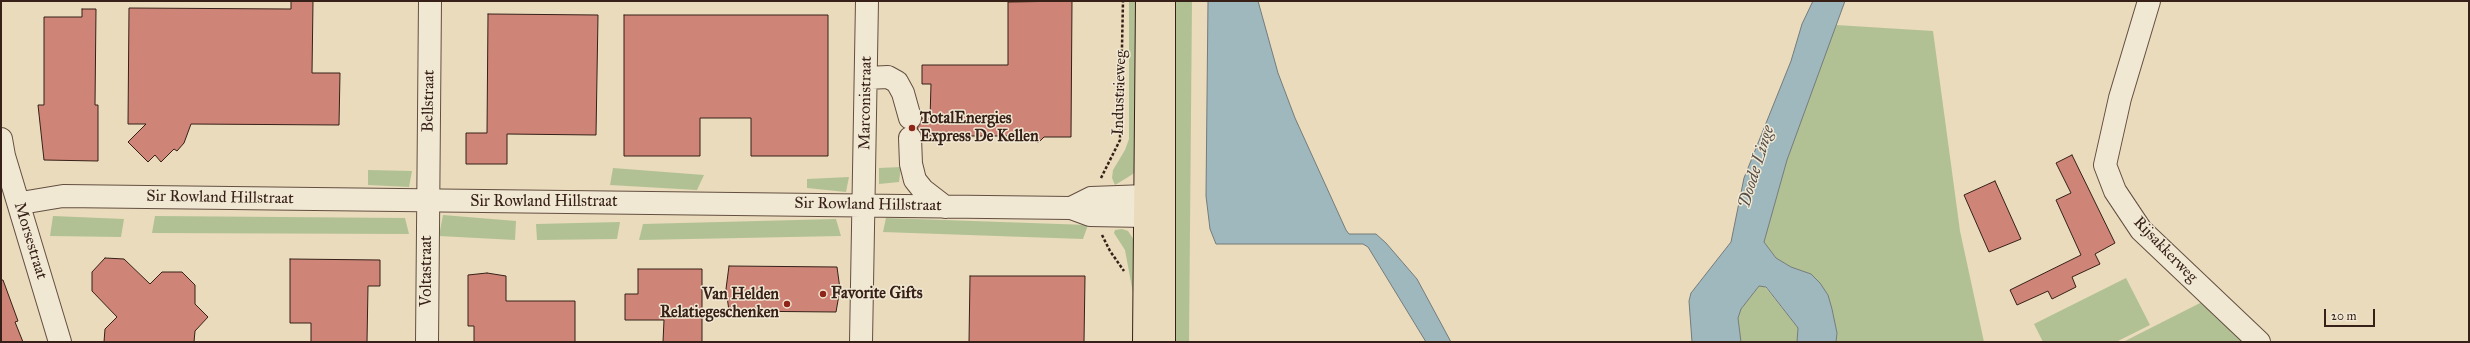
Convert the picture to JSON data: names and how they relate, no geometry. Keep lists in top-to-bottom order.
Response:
{
  "streets": {
    "main road": ["Industrieweg"],
    "street": [
      "Bellstraat",
      "Marconistraat",
      "Sir Rowland Hillstraat",
      "Morsestraat",
      "Rijsakkerweg",
      "Voltastraat"
    ]
  },
  "crossings": [
    ["Industrieweg", "Sir Rowland Hillstraat"],
    ["Bellstraat", "Sir Rowland Hillstraat"],
    ["Bellstraat", "Voltastraat"],
    ["Marconistraat", "Sir Rowland Hillstraat"],
    ["Sir Rowland Hillstraat", "Morsestraat"],
    ["Sir Rowland Hillstraat", "Voltastraat"]
  ],
  "water": ["Doode Linge"],
  "places": ["TotalEnergies Express De Kellen", "Favorite Gifts", "Van Helden Relatiegeschenken"],
  "scale_bar": "20 m"
}
